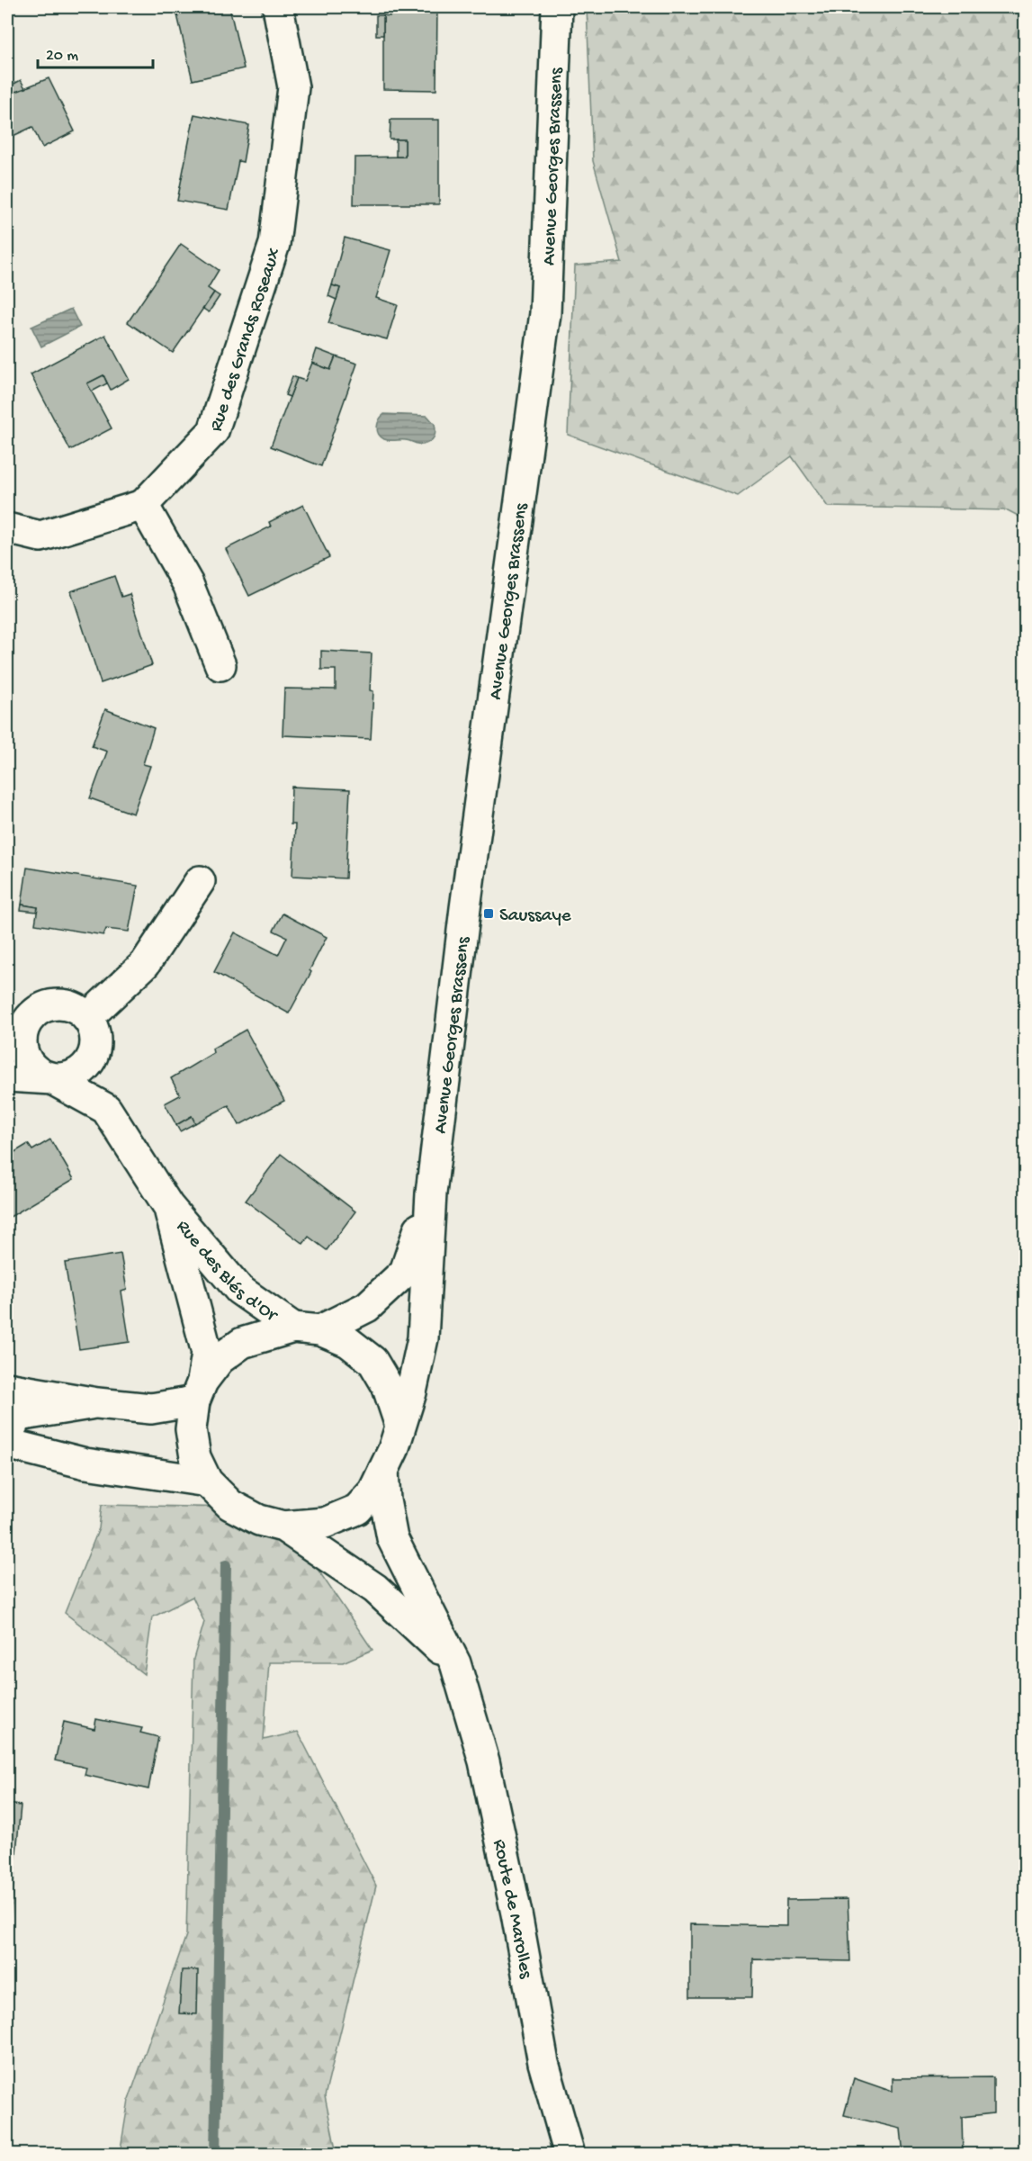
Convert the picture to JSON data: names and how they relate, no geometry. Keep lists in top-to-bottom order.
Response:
{
  "streets": {
    "street": [
      "Avenue Georges Brassens",
      "Rue des Grands Roseaux",
      "Rue des Blés d'Or",
      "Route de Marolles"
    ]
  },
  "crossings": [
    ["Avenue Georges Brassens", "Rue des Blés d'Or"],
    ["Avenue Georges Brassens", "Route de Marolles"]
  ],
  "places": {
    "transit": ["Saussaye"]
  },
  "scale_bar": "20 m"
}
